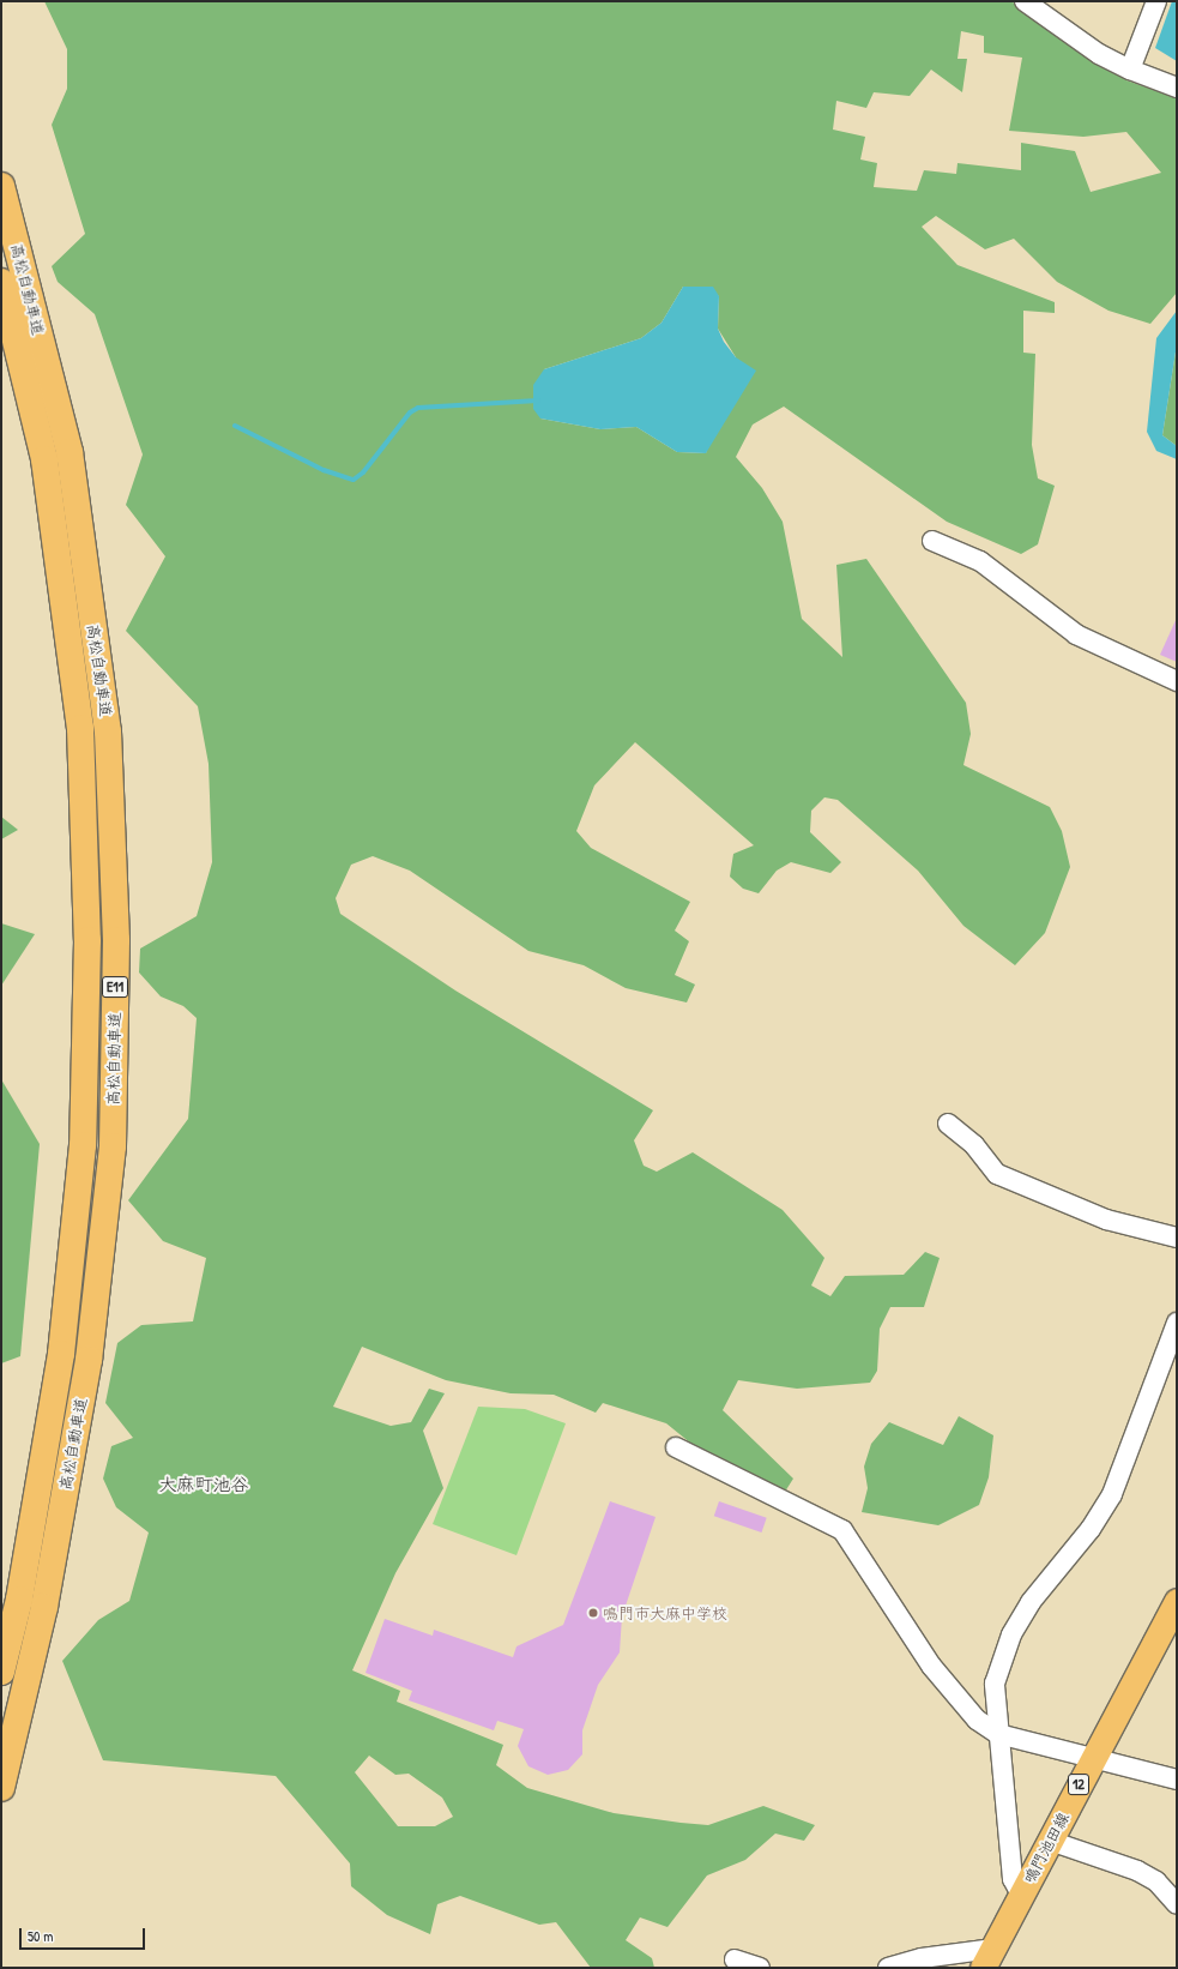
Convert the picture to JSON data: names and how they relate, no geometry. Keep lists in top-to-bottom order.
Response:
{
  "streets": {
    "highway": ["高松自動車道", "E11"],
    "main road": ["12", "鳴門池田線"]
  },
  "districts": ["大麻町池谷"],
  "places": ["鳴門市大麻中学校"],
  "scale_bar": "50 m"
}
